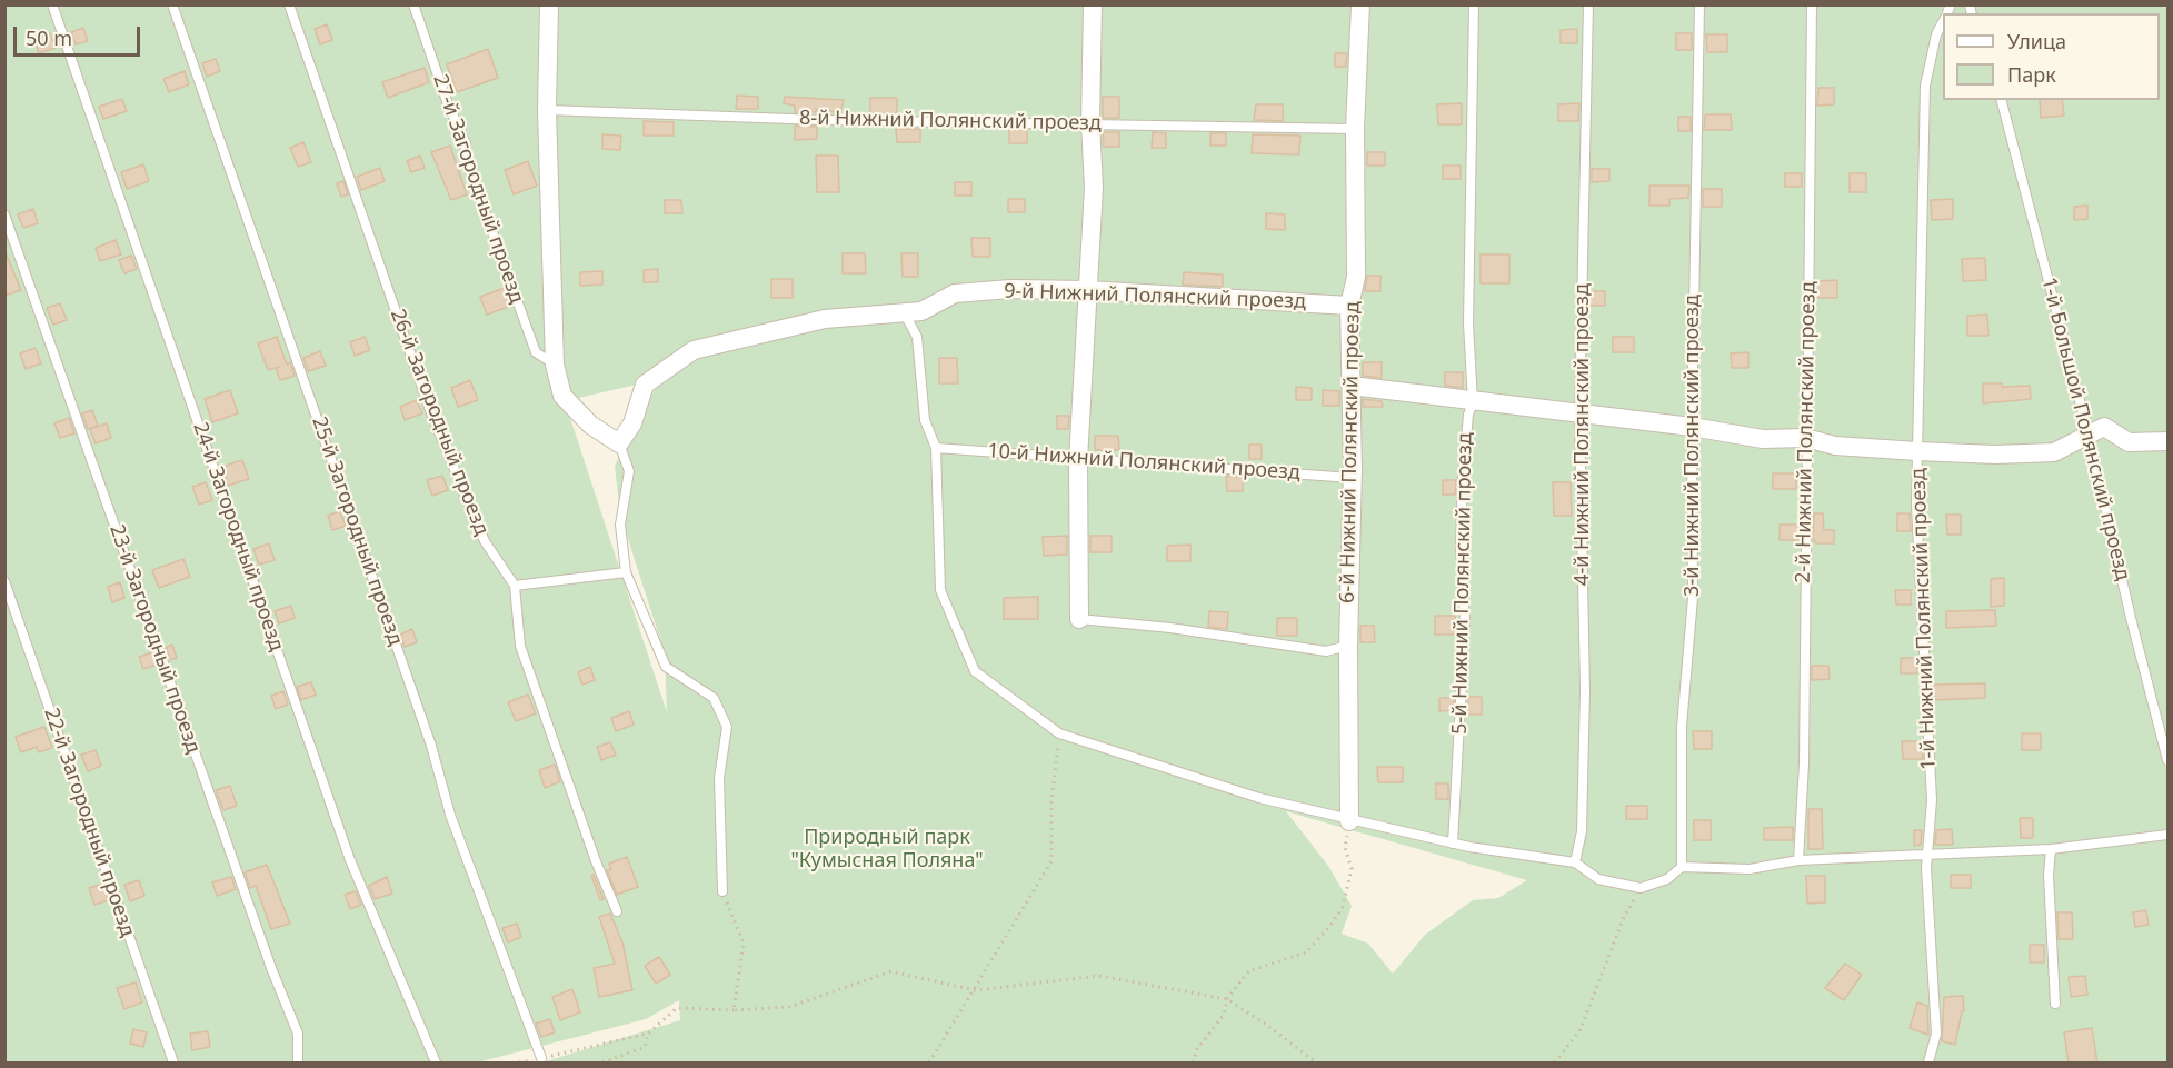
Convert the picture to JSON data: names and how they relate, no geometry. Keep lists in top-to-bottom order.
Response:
{
  "streets": {
    "street": ["9-й Нижний Полянский проезд", "6-й Нижний Полянский проезд"],
    "lane": [
      "8-й Нижний Полянский проезд",
      "27-й Загородный проезд",
      "26-й Загородный проезд",
      "1-й Большой Полянский проезд",
      "2-й Нижний Полянский проезд",
      "4-й Нижний Полянский проезд",
      "3-й Нижний Полянский проезд",
      "10-й Нижний Полянский проезд",
      "25-й Загородный проезд",
      "24-й Загородный проезд",
      "5-й Нижний Полянский проезд",
      "1-й Нижний Полянский проезд",
      "23-й Загородный проезд",
      "22-й Загородный проезд"
    ]
  },
  "crossings": [
    ["8-й Нижний Полянский проезд", "6-й Нижний Полянский проезд"],
    ["9-й Нижний Полянский проезд", "6-й Нижний Полянский проезд"],
    ["6-й Нижний Полянский проезд", "10-й Нижний Полянский проезд"]
  ],
  "parks": ["Природный парк \"Кумысная Поляна\""],
  "legend": ["Улица", "Парк"],
  "scale_bar": "50 m"
}
